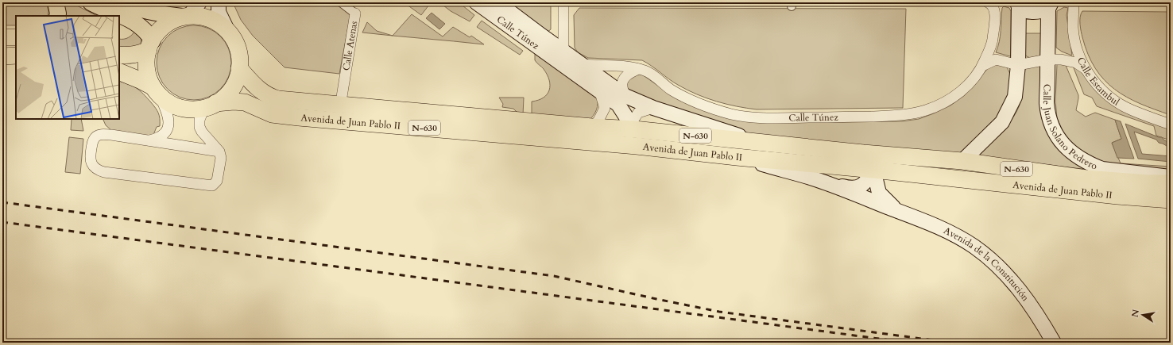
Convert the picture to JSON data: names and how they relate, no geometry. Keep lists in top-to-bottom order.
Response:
{
  "streets": {
    "highway": ["Avenida de Juan Pablo II", "N-630"],
    "main road": ["Calle Túnez", "Calle Juan Solano Pedrero", "Avenida de la Constitución"],
    "street": ["Calle Atenas", "Calle Estambul"]
  },
  "crossings": [
    ["Calle Túnez", "Avenida de Juan Pablo II"],
    ["Avenida de Juan Pablo II", "N-630"],
    ["Avenida de Juan Pablo II", "Avenida de la Constitución"]
  ],
  "north": "left"
}
